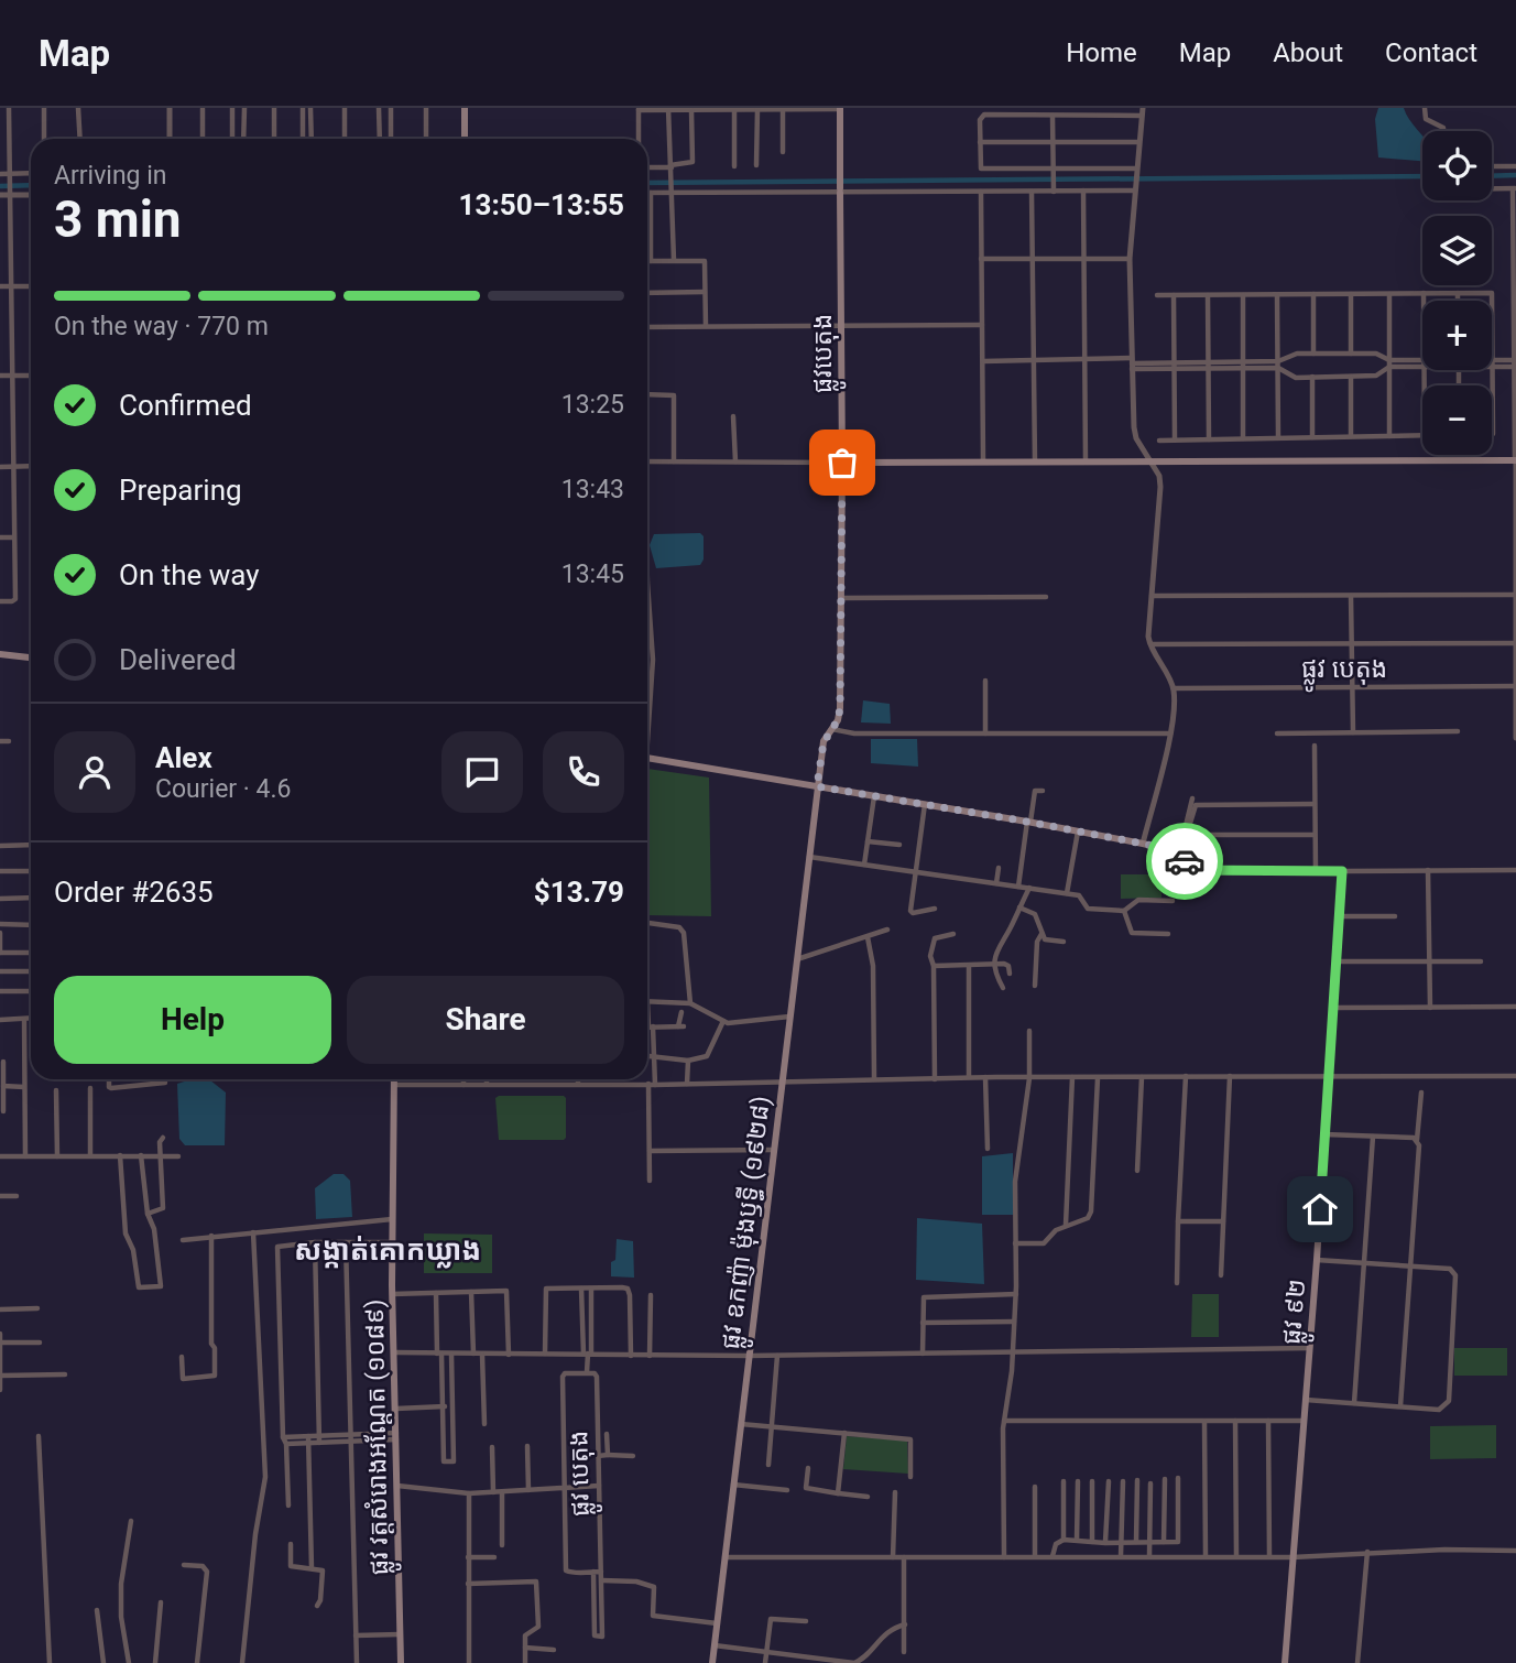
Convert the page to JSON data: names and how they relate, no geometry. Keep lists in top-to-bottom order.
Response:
{
  "streets": {
    "main road": [
      "ផ្លូវបេតុង",
      "ផ្លូវ ឧកញ៉ា ម៉ុងឫទ្ធី (១៩២៨)",
      "ផ្លូវ ៩២",
      "ផ្លូវ វត្តសំរោងអណ្ដែត (១០៨៩)"
    ],
    "street": ["ផ្លូវ បេតុង"]
  },
  "crossings": [
    ["ផ្លូវបេតុង", "ផ្លូវ ឧកញ៉ា ម៉ុងឫទ្ធី (១៩២៨)"]
  ],
  "districts": ["សង្កាត់គោកឃ្លាង"],
  "page": {
    "header": "Map",
    "nav": [
      "Home",
      "Map",
      "About",
      "Contact"
    ],
    "map_buttons": ["+", "−"],
    "heading": ["3 min", "Arriving in", "13:50–13:55"],
    "panel": [
      "Alex",
      "Courier · 4.6",
      "Order #2635",
      "$13.79"
    ],
    "bar": "On the way · 770 m",
    "list": [
      ["Confirmed", "13:25"],
      ["Preparing", "13:43"],
      ["On the way", "13:45"],
      "Delivered"
    ],
    "buttons": ["Help", "Share"]
  }
}
